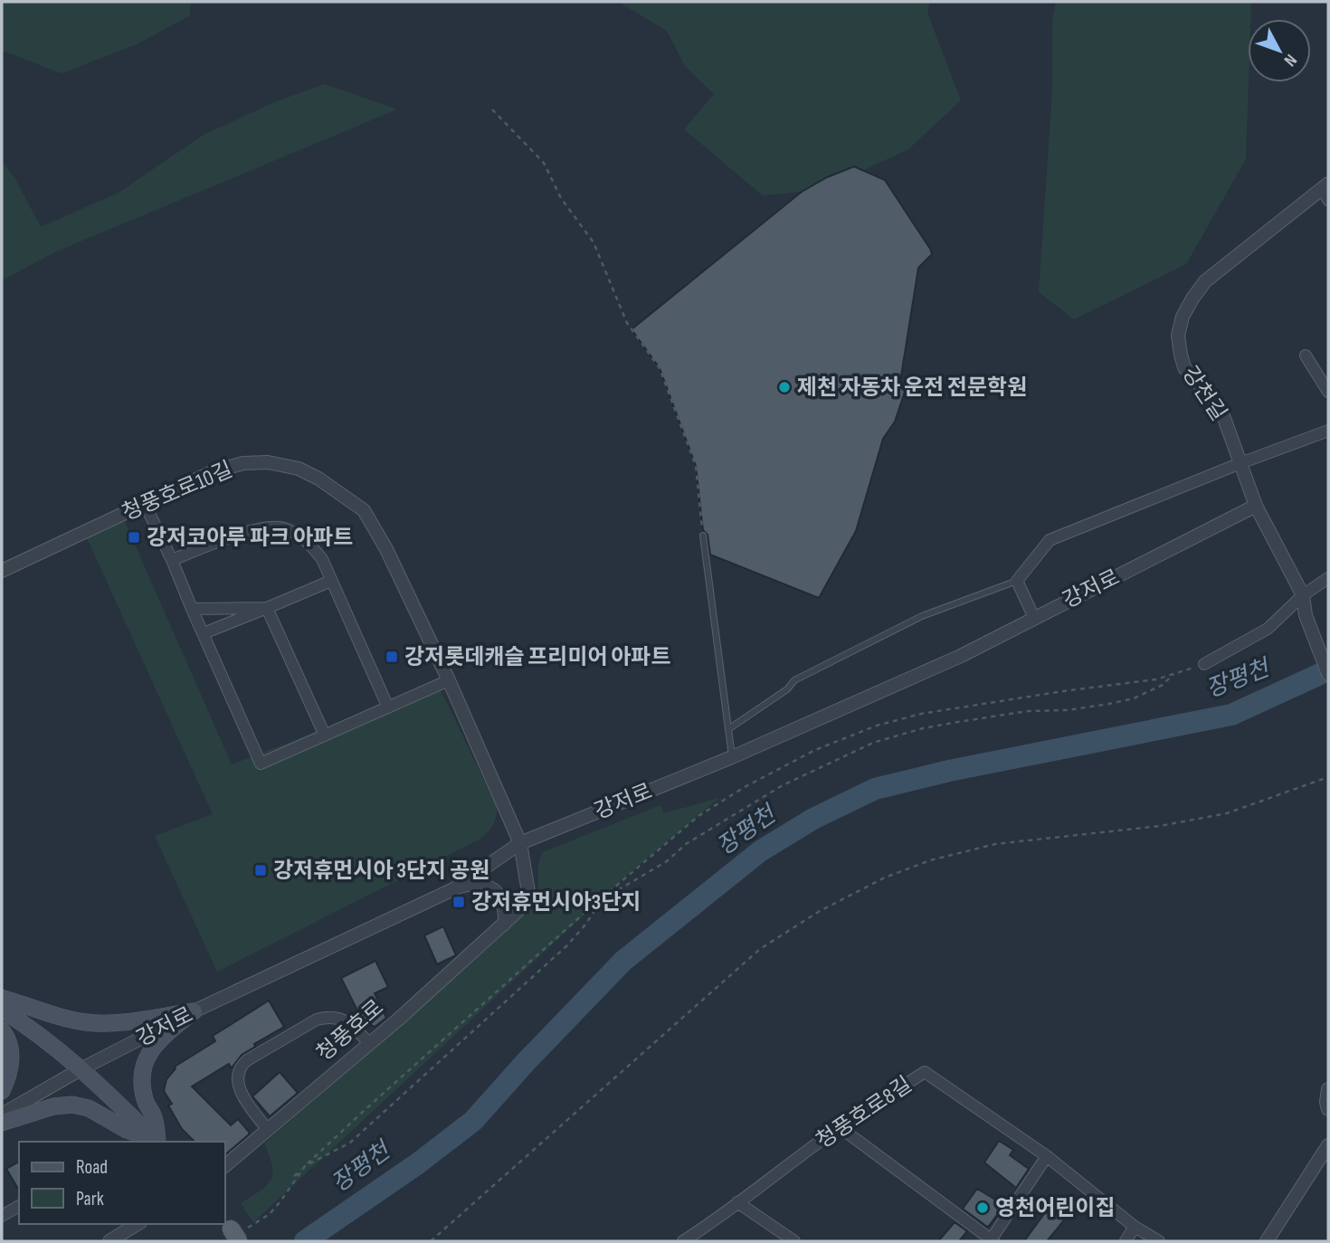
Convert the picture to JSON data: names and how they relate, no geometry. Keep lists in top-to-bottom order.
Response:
{
  "streets": {
    "street": [
      "강천길",
      "청풍호로10길",
      "강저로",
      "청풍호로",
      "청풍호로8길"
    ]
  },
  "crossings": [
    ["강천길", "강저로"],
    ["청풍호로10길", "강저로"],
    ["청풍호로10길", "청풍호로"],
    ["강저로", "청풍호로"]
  ],
  "water": ["장평천"],
  "places": {
    "other": ["제천 자동차 운전 전문학원", "영천어린이집"],
    "transit": [
      "강저코아루 파크 아파트",
      "강저롯데캐슬 프리미어 아파트",
      "강저휴먼시아 3단지 공원",
      "강저휴먼시아3단지"
    ]
  },
  "legend": ["Road", "Park"],
  "north": "bottom right"
}
